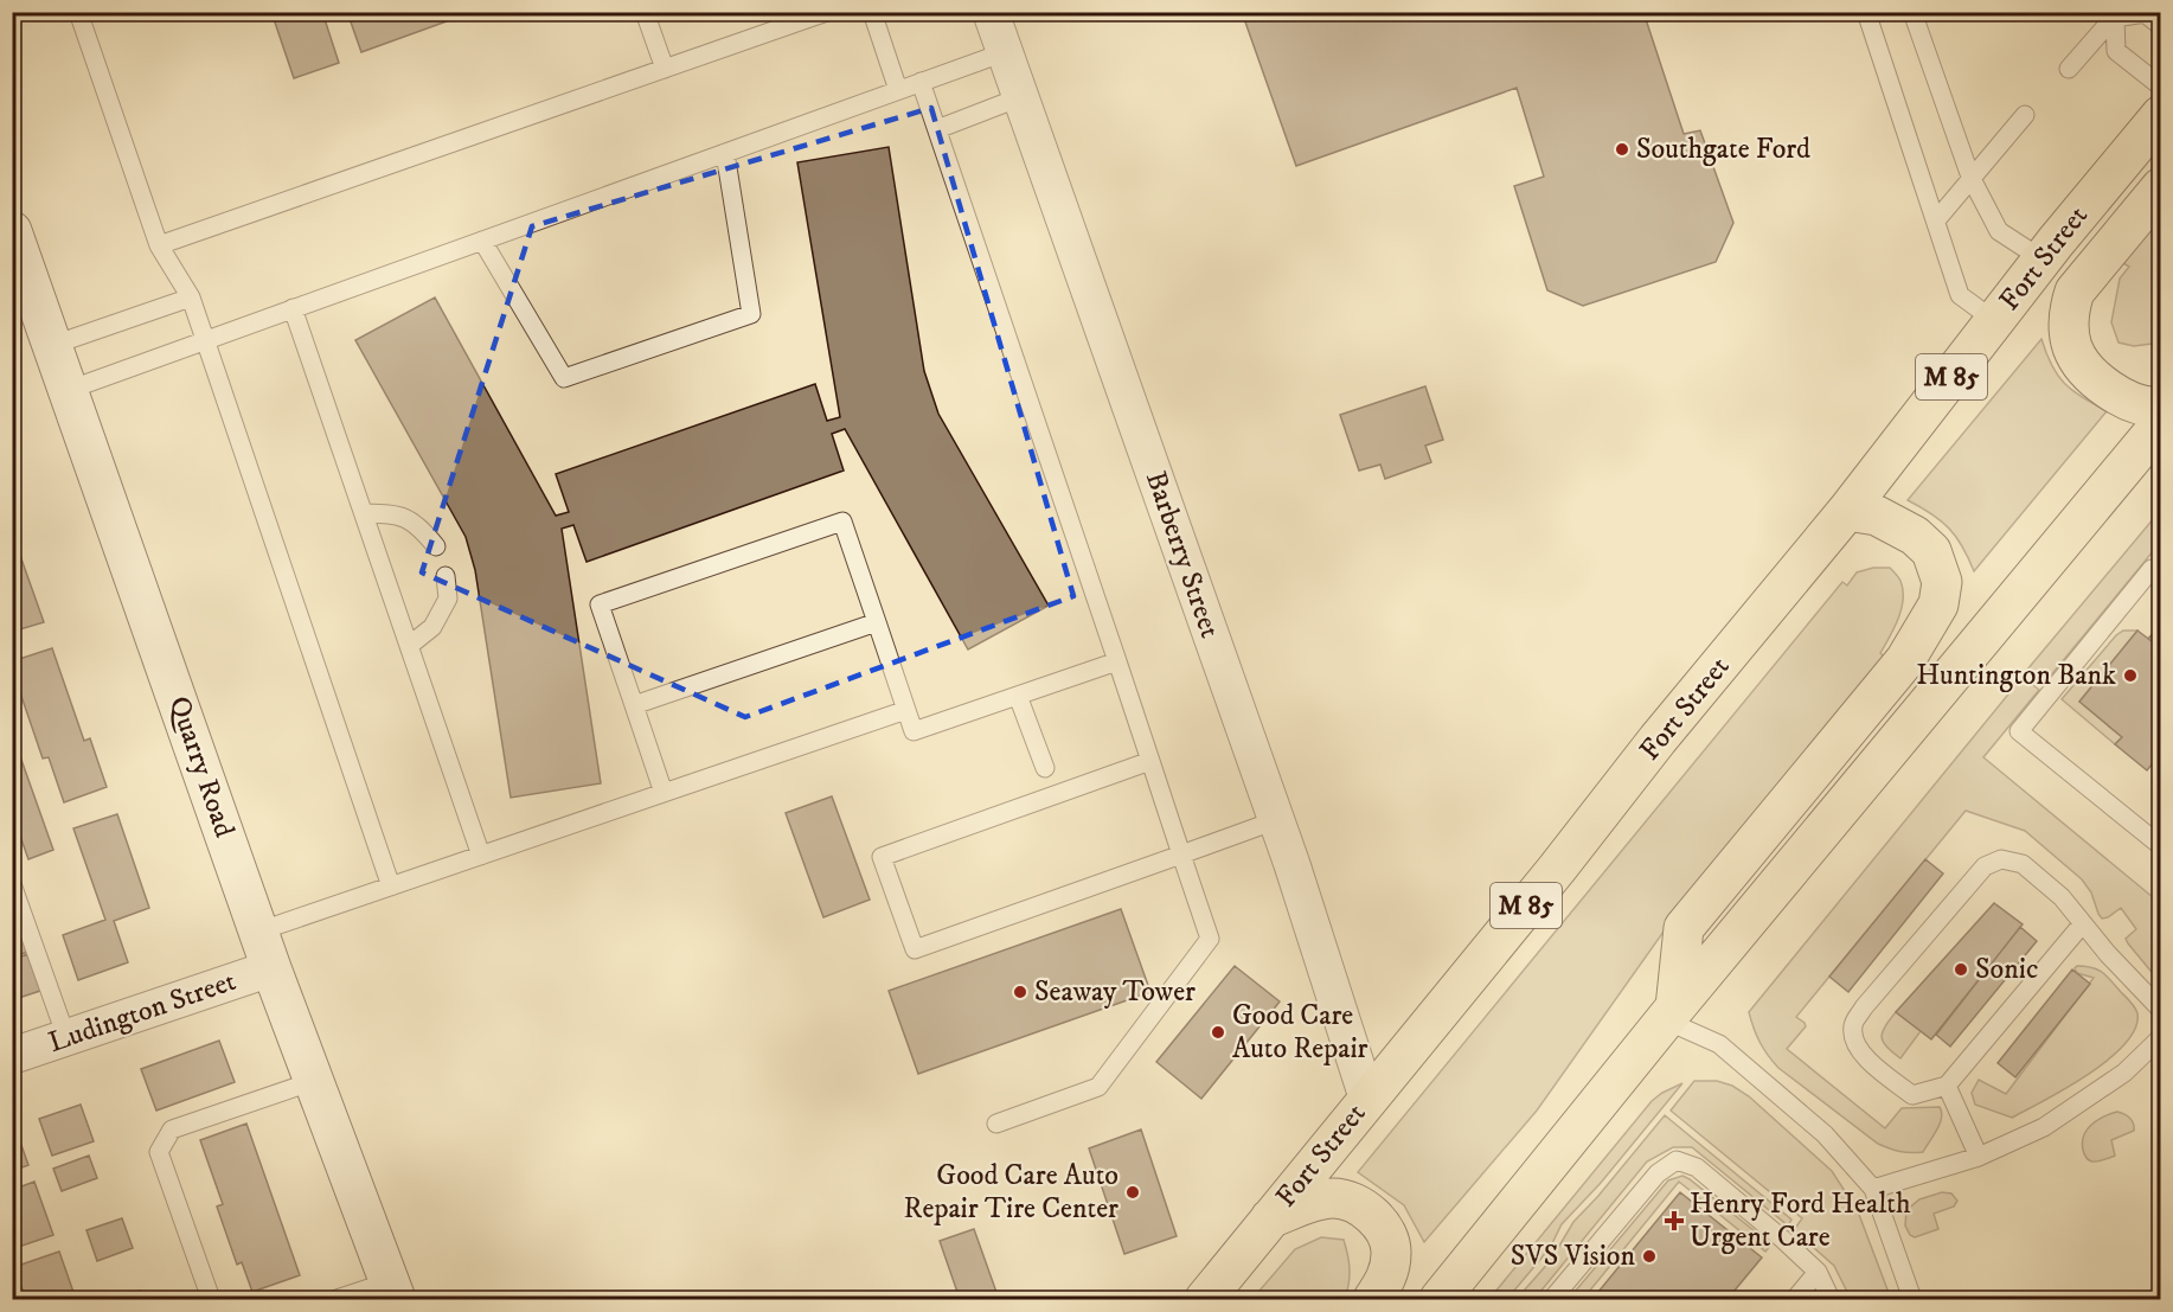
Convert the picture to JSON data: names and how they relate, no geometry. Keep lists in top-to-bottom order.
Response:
{
  "streets": {
    "main road": ["Fort Street", "M 85"],
    "street": ["Barberry Street", "Quarry Road", "Ludington Street"]
  },
  "crossings": [
    ["Fort Street", "Barberry Street"],
    ["Quarry Road", "Ludington Street"]
  ],
  "places": {
    "other": [
      "Southgate Ford",
      "Huntington Bank",
      "Sonic",
      "Seaway Tower",
      "Good Care Auto Repair",
      "Good Care Auto Repair Tire Center",
      "SVS Vision"
    ],
    "health": ["Henry Ford Health Urgent Care"]
  }
}
